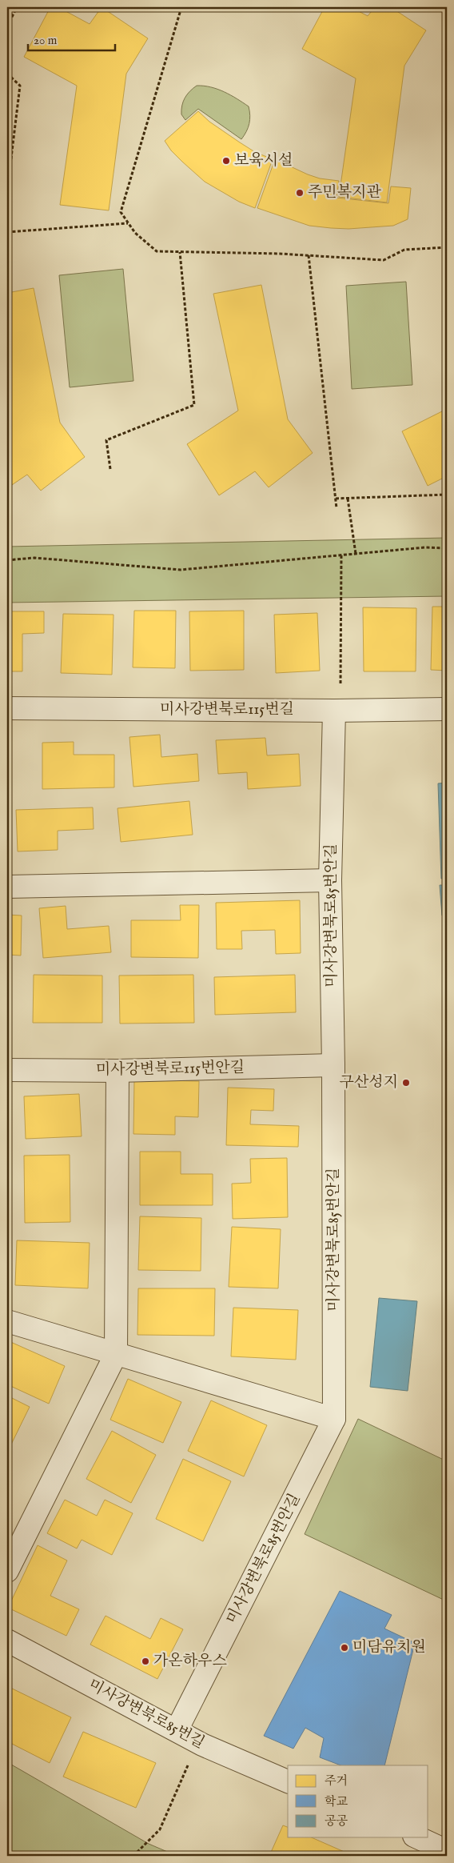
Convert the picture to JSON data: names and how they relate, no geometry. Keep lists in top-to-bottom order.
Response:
{
  "streets": {
    "street": [
      "미사강변북로115번길",
      "미사강변북로85번안길",
      "미사강변북로115번안길",
      "미사강변북로85번길"
    ]
  },
  "crossings": [
    ["미사강변북로115번길", "미사강변북로85번안길"],
    ["미사강변북로85번안길", "미사강변북로115번안길"],
    ["미사강변북로85번안길", "미사강변북로85번길"]
  ],
  "places": [
    "보육시설",
    "주민복지관",
    "구산성지",
    "미담유치원",
    "가온하우스"
  ],
  "legend": ["주거", "학교", "공공"],
  "scale_bar": "20 m"
}
